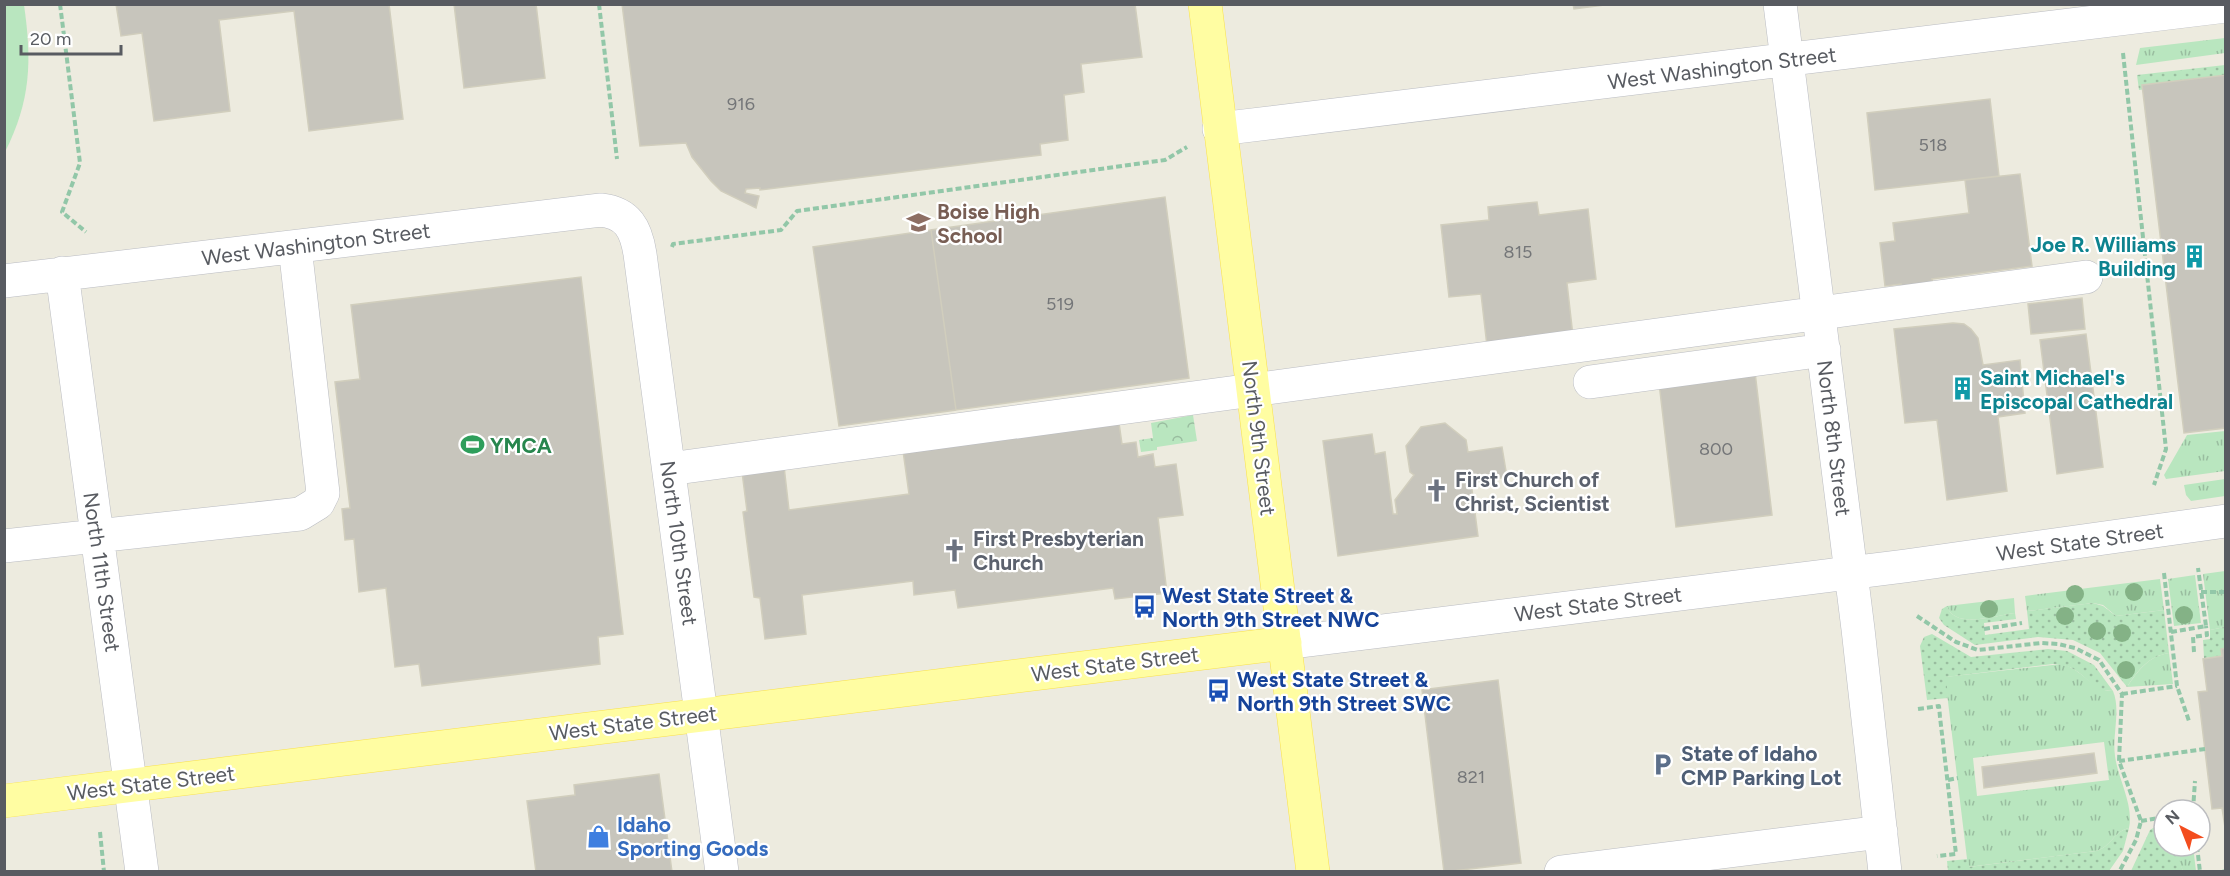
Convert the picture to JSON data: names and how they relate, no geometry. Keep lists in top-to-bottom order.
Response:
{
  "streets": {
    "main road": ["North 9th Street", "West State Street"],
    "street": [
      "West Washington Street",
      "North 8th Street",
      "North 10th Street",
      "North 11th Street"
    ]
  },
  "crossings": [
    ["West Washington Street", "North 9th Street"],
    ["West Washington Street", "North 8th Street"],
    ["West Washington Street", "North 10th Street"],
    ["West Washington Street", "North 11th Street"],
    ["North 9th Street", "West State Street"],
    ["North 8th Street", "West State Street"],
    ["West State Street", "North 10th Street"],
    ["West State Street", "North 11th Street"]
  ],
  "places": {
    "school or university": ["Boise High School"],
    "building": ["Joe R. Williams Building", "Saint Michael's Episcopal Cathedral"],
    "sports": ["YMCA"],
    "church": ["First Church of Christ, Scientist", "First Presbyterian Church"],
    "bus stop": ["West State Street & North 9th Street NWC", "West State Street & North 9th Street SWC"],
    "parking": ["State of Idaho CMP Parking Lot"],
    "shop": ["Idaho Sporting Goods"]
  },
  "house_numbers": [
    "916",
    "518",
    "815",
    "519",
    "800",
    "821"
  ],
  "scale_bar": "20 m",
  "north": "top left"
}
